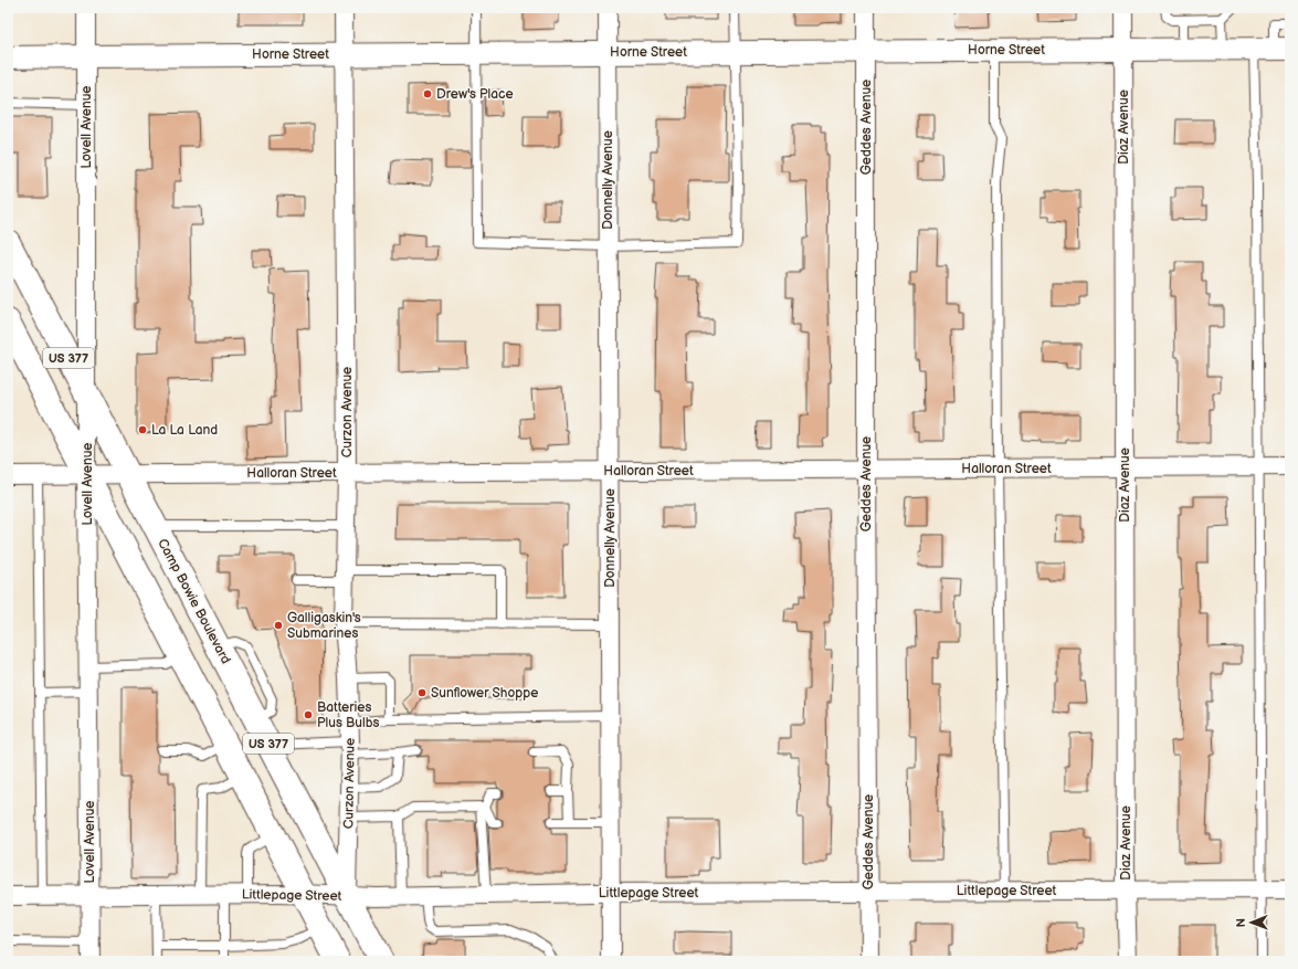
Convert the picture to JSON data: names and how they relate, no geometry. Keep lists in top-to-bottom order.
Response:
{
  "streets": {
    "main road": ["US 377", "Camp Bowie Boulevard"],
    "street": [
      "Horne Street",
      "Lovell Avenue",
      "Geddes Avenue",
      "Diaz Avenue",
      "Donnelly Avenue",
      "Curzon Avenue",
      "Halloran Street",
      "Littlepage Street"
    ]
  },
  "crossings": [
    ["Horne Street", "Lovell Avenue"],
    ["Horne Street", "Geddes Avenue"],
    ["Horne Street", "Diaz Avenue"],
    ["Horne Street", "Donnelly Avenue"],
    ["Horne Street", "Curzon Avenue"],
    ["Lovell Avenue", "US 377"],
    ["Lovell Avenue", "Halloran Street"],
    ["Lovell Avenue", "Camp Bowie Boulevard"],
    ["Lovell Avenue", "Littlepage Street"],
    ["Geddes Avenue", "Halloran Street"],
    ["Geddes Avenue", "Littlepage Street"],
    ["Diaz Avenue", "Halloran Street"],
    ["Diaz Avenue", "Littlepage Street"],
    ["Donnelly Avenue", "Halloran Street"],
    ["Donnelly Avenue", "Littlepage Street"],
    ["US 377", "Halloran Street"],
    ["US 377", "Littlepage Street"],
    ["Curzon Avenue", "Halloran Street"],
    ["Curzon Avenue", "Camp Bowie Boulevard"],
    ["Curzon Avenue", "Littlepage Street"],
    ["Halloran Street", "Camp Bowie Boulevard"],
    ["Camp Bowie Boulevard", "Littlepage Street"]
  ],
  "places": [
    "Drew's Place",
    "La La Land",
    "Galligaskin's Submarines",
    "Sunflower Shoppe",
    "Batteries Plus Bulbs"
  ],
  "north": "left"
}
